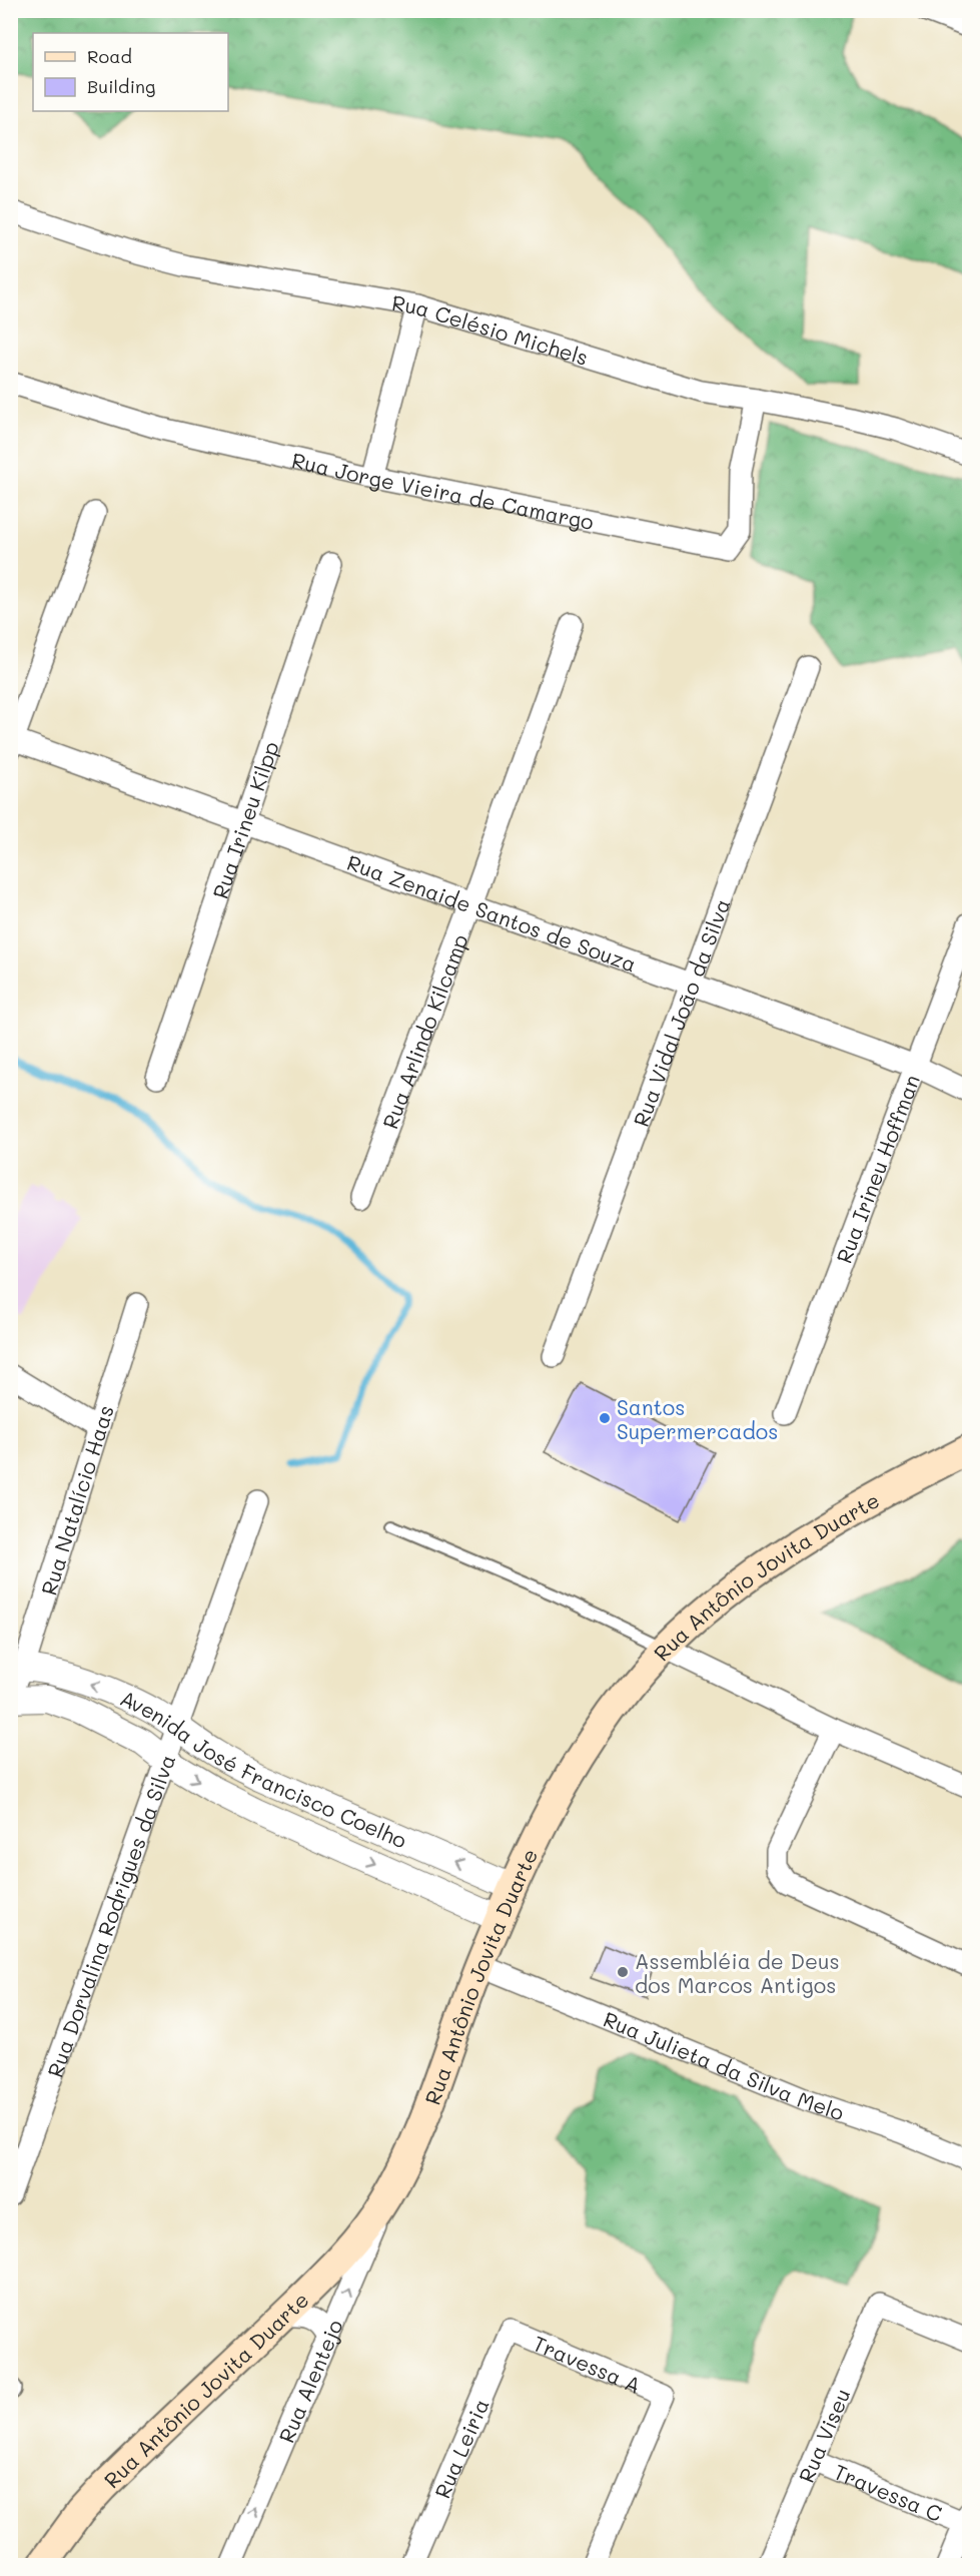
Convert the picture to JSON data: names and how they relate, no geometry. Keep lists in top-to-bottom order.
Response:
{
  "streets": {
    "main road": ["Rua Antônio Jovita Duarte"],
    "street": [
      "Rua Celésio Michels",
      "Rua Jorge Vieira de Camargo",
      "Rua Irineu Kilpp",
      "Rua Zenaide Santos de Souza",
      "Rua Vidal João da Silva",
      "Rua Arlindo Kilcamp",
      "Rua Irineu Hoffman",
      "Rua Natalício Haas",
      "Avenida José Francisco Coelho",
      "Rua Dorvalina Rodrigues da Silva",
      "Rua Julieta da Silva Melo",
      "Travessa A",
      "Rua Alentejo",
      "Rua Viseu",
      "Rua Leiria",
      "Travessa C"
    ]
  },
  "crossings": [
    ["Rua Celésio Michels", "Rua Jorge Vieira de Camargo"],
    ["Rua Irineu Kilpp", "Rua Zenaide Santos de Souza"],
    ["Rua Zenaide Santos de Souza", "Rua Vidal João da Silva"],
    ["Rua Zenaide Santos de Souza", "Rua Arlindo Kilcamp"],
    ["Rua Zenaide Santos de Souza", "Rua Irineu Hoffman"],
    ["Rua Natalício Haas", "Avenida José Francisco Coelho"],
    ["Rua Antônio Jovita Duarte", "Avenida José Francisco Coelho"],
    ["Rua Antônio Jovita Duarte", "Rua Julieta da Silva Melo"],
    ["Rua Antônio Jovita Duarte", "Rua Alentejo"],
    ["Avenida José Francisco Coelho", "Rua Dorvalina Rodrigues da Silva"],
    ["Travessa A", "Rua Leiria"],
    ["Rua Viseu", "Travessa C"]
  ],
  "one_way": ["Rua Alentejo"],
  "places": ["Santos Supermercados", "Assembléia de Deus dos Marcos Antigos"],
  "legend": ["Road", "Building"]
}
